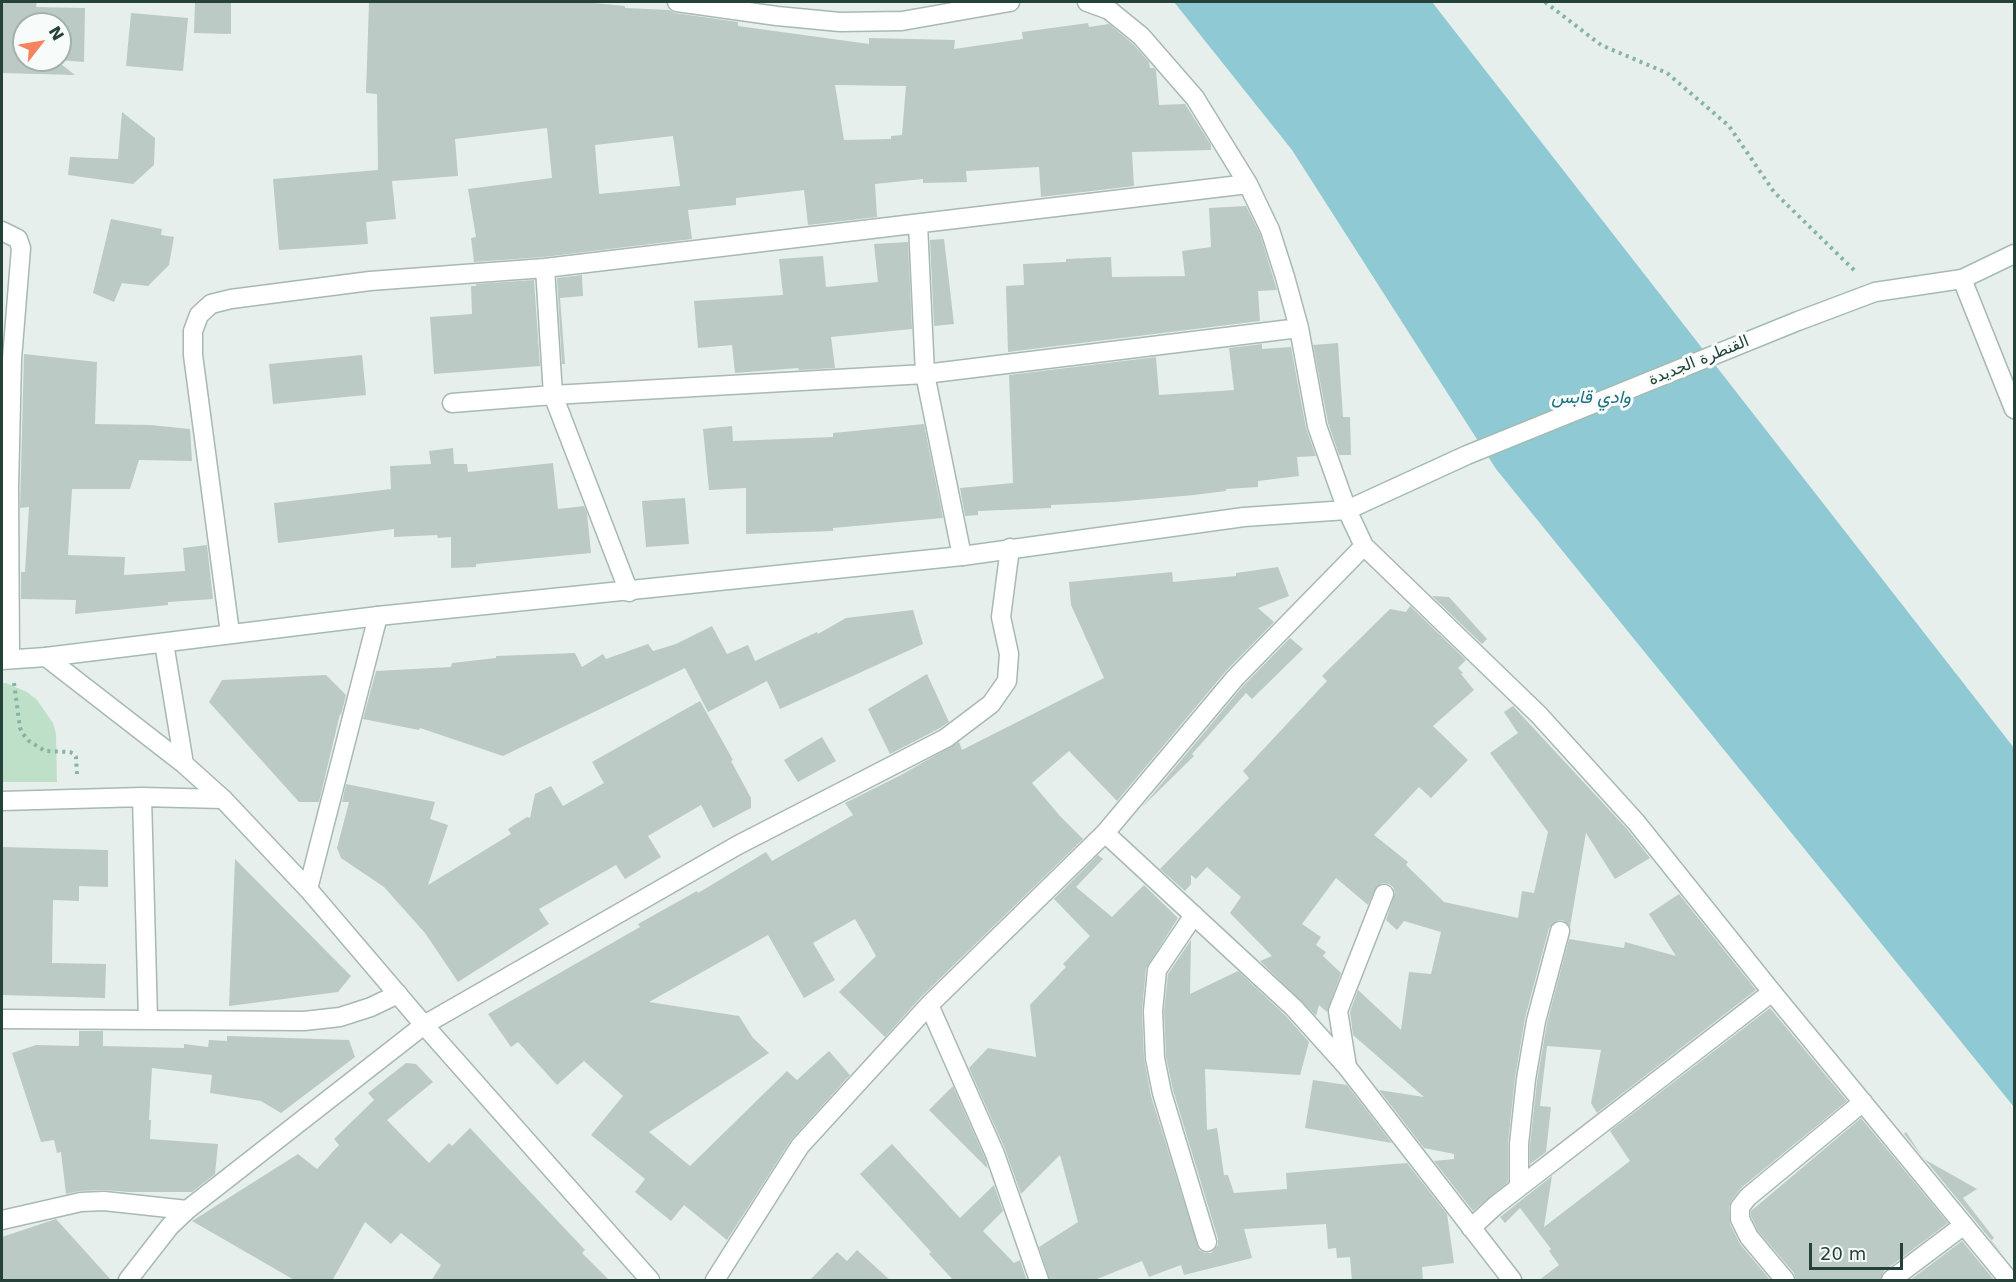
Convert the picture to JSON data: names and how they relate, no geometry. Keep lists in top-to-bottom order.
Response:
{
  "streets": {
    "street": ["القنطرة الجديدة"]
  },
  "water": ["وادي قابس"],
  "scale_bar": "20 m",
  "north": "top right"
}
